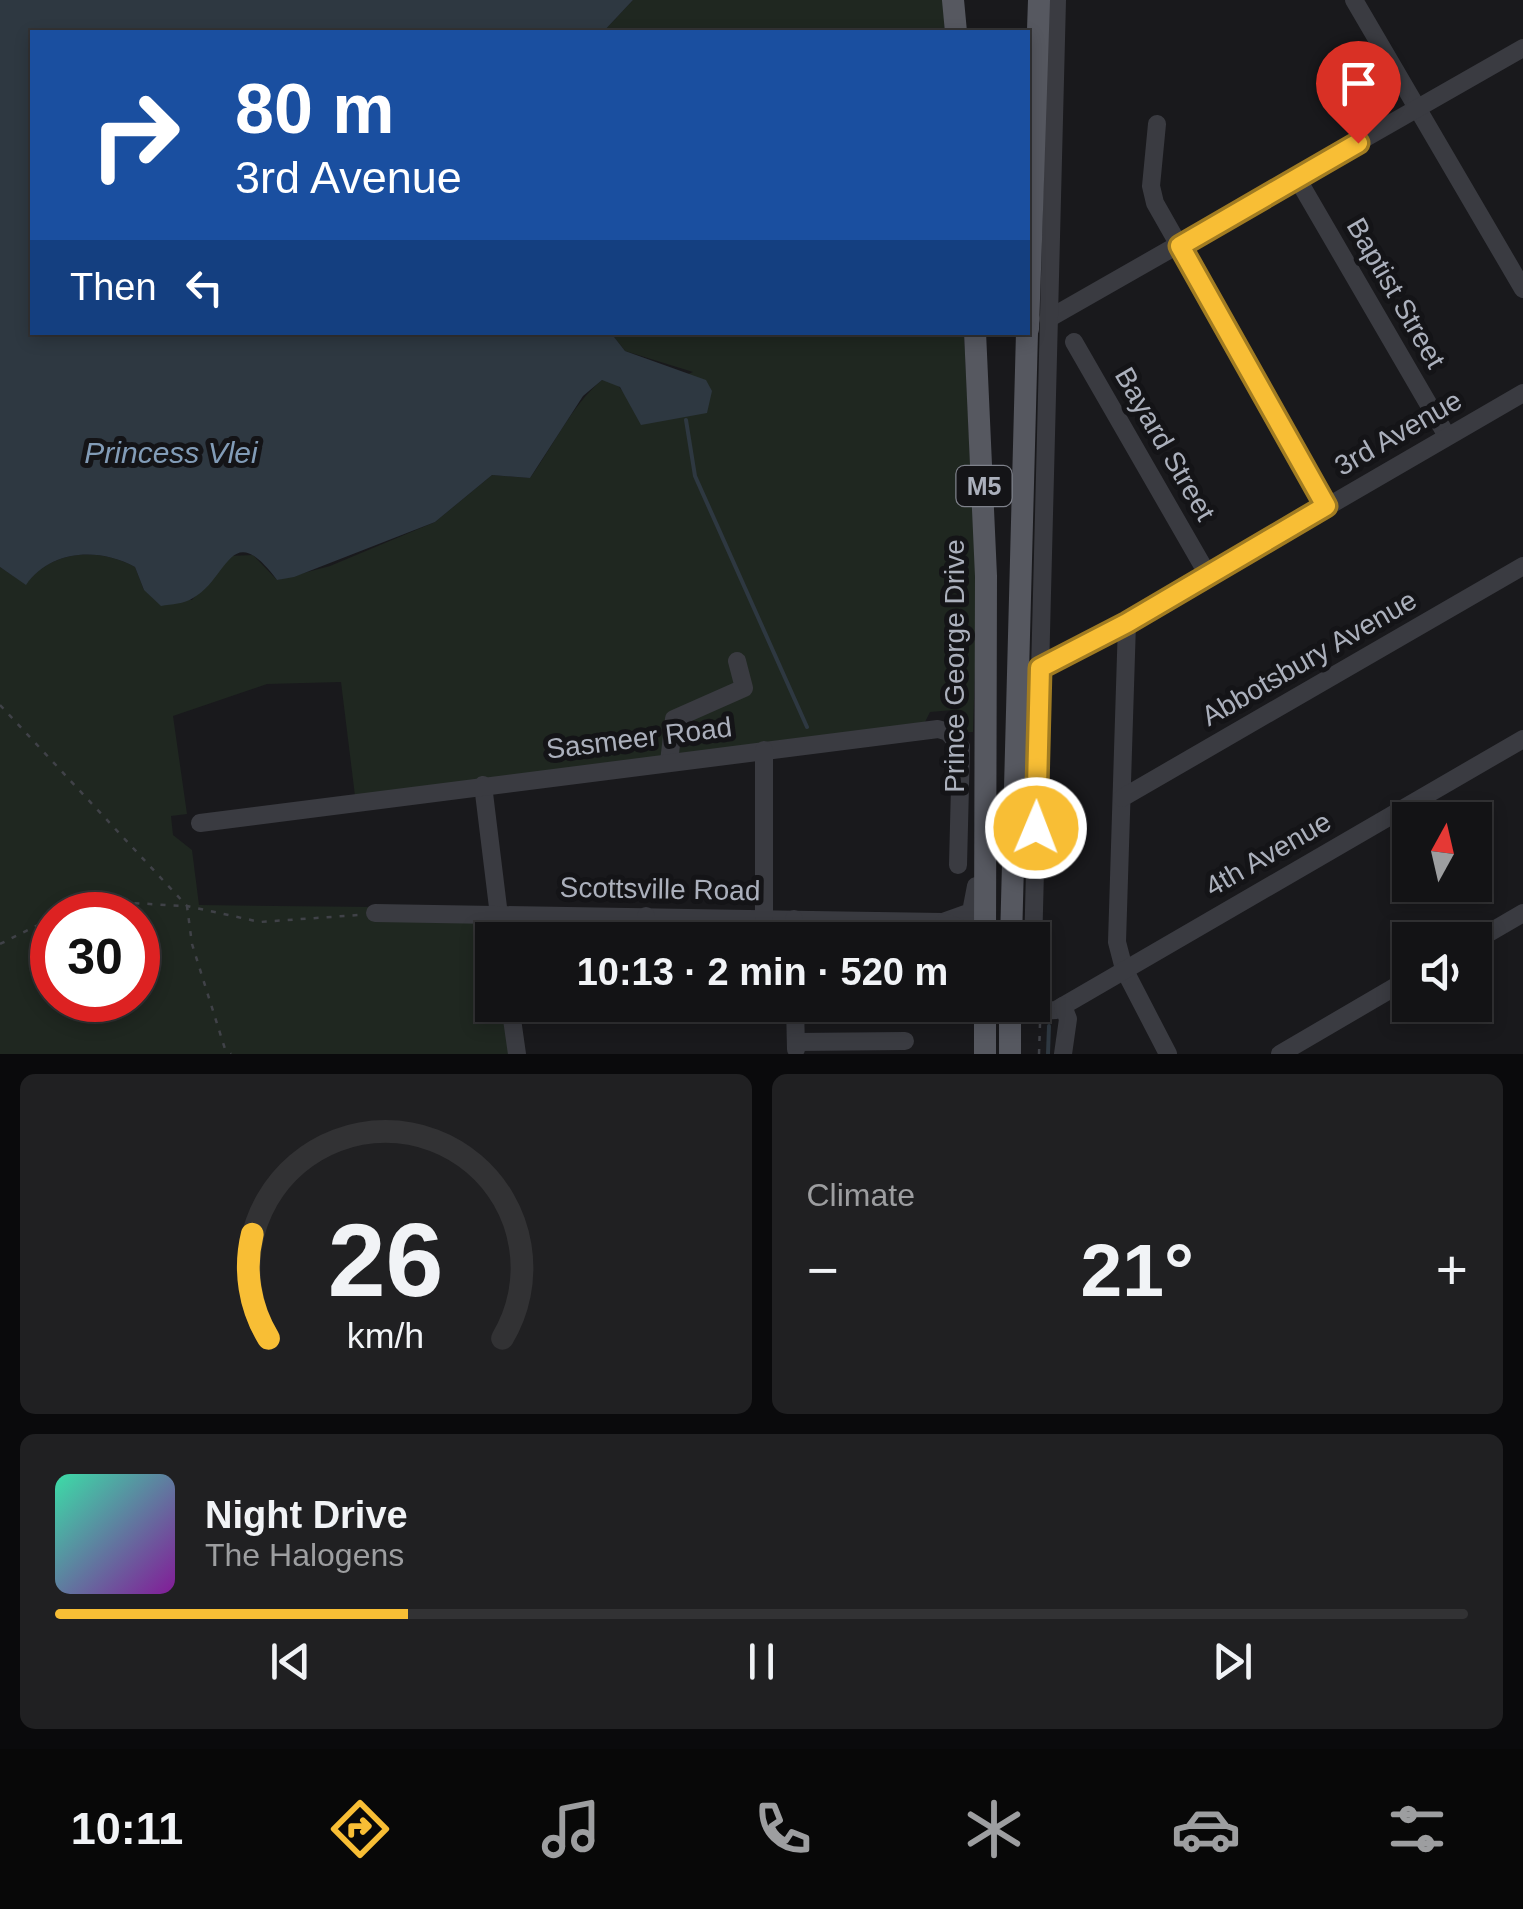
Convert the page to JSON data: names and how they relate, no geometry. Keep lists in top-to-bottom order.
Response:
{
  "streets": {
    "main road": ["M5", "Prince George Drive"],
    "street": [
      "Baptist Street",
      "3rd Avenue",
      "Bayard Street",
      "Abbotsbury Avenue",
      "Sasmeer Road",
      "4th Avenue",
      "Scottsville Road"
    ]
  },
  "crossings": [
    ["Baptist Street", "3rd Avenue"],
    ["3rd Avenue", "Bayard Street"]
  ],
  "water": ["Princess Vlei"],
  "north": "top",
  "page": {
    "turn": ["80 m", "3rd Avenue"],
    "then": "Then",
    "limit": "30",
    "trip": "10:13 · 2 min · 520 m",
    "tile": "Climate",
    "heat": ["−", "21°", "+"],
    "song": ["Night Drive", "The Halogens"],
    "tabs": "10:11",
    "gauge": ["26", "km/h"]
  }
}
